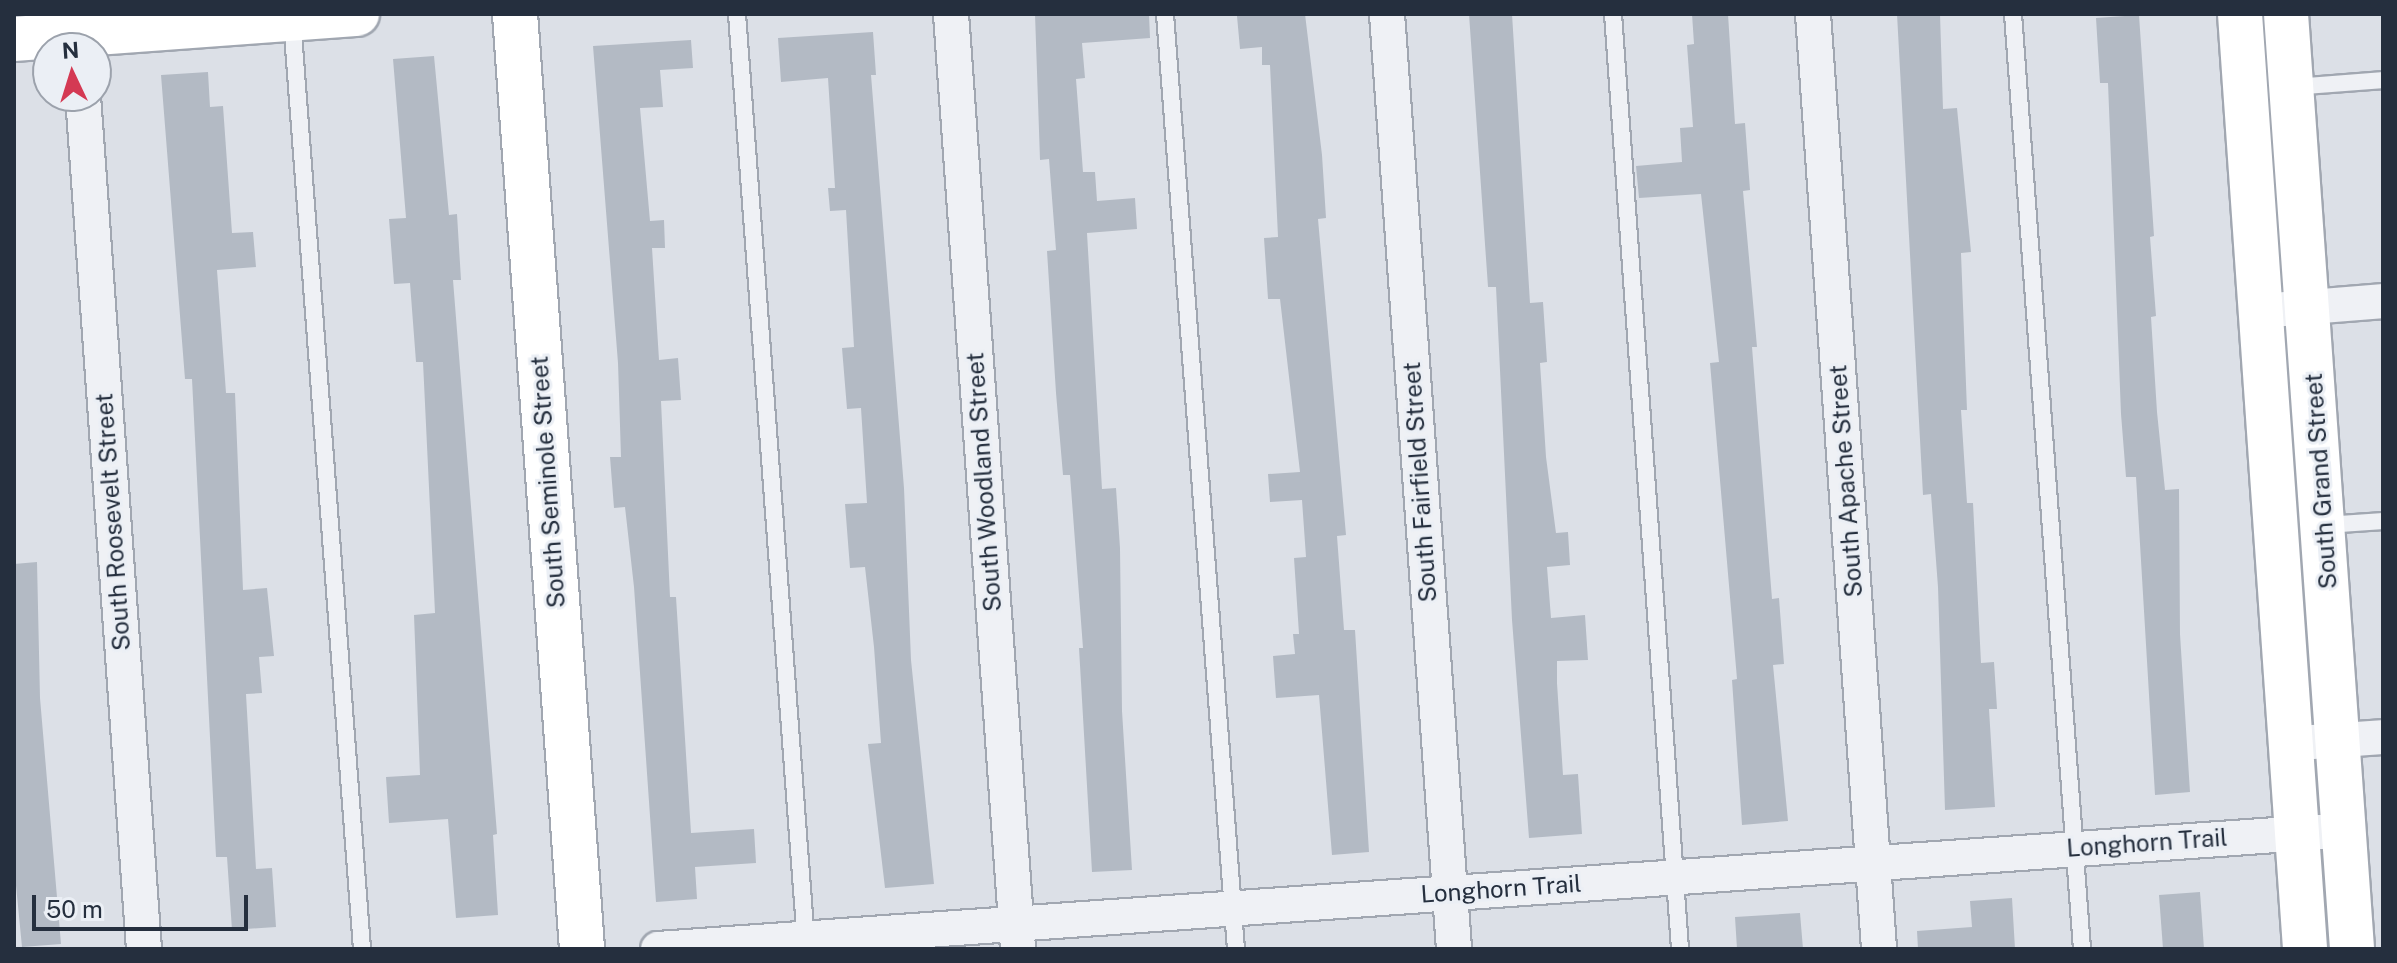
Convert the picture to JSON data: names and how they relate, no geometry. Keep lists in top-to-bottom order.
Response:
{
  "streets": {
    "main road": ["South Grand Street", "South Seminole Street"],
    "street": [
      "South Apache Street",
      "South Woodland Street",
      "South Fairfield Street",
      "South Roosevelt Street",
      "Longhorn Trail"
    ]
  },
  "crossings": [
    ["South Apache Street", "Longhorn Trail"],
    ["South Grand Street", "Longhorn Trail"],
    ["South Woodland Street", "Longhorn Trail"],
    ["South Fairfield Street", "Longhorn Trail"]
  ],
  "scale_bar": "50 m",
  "north": "top"
}
